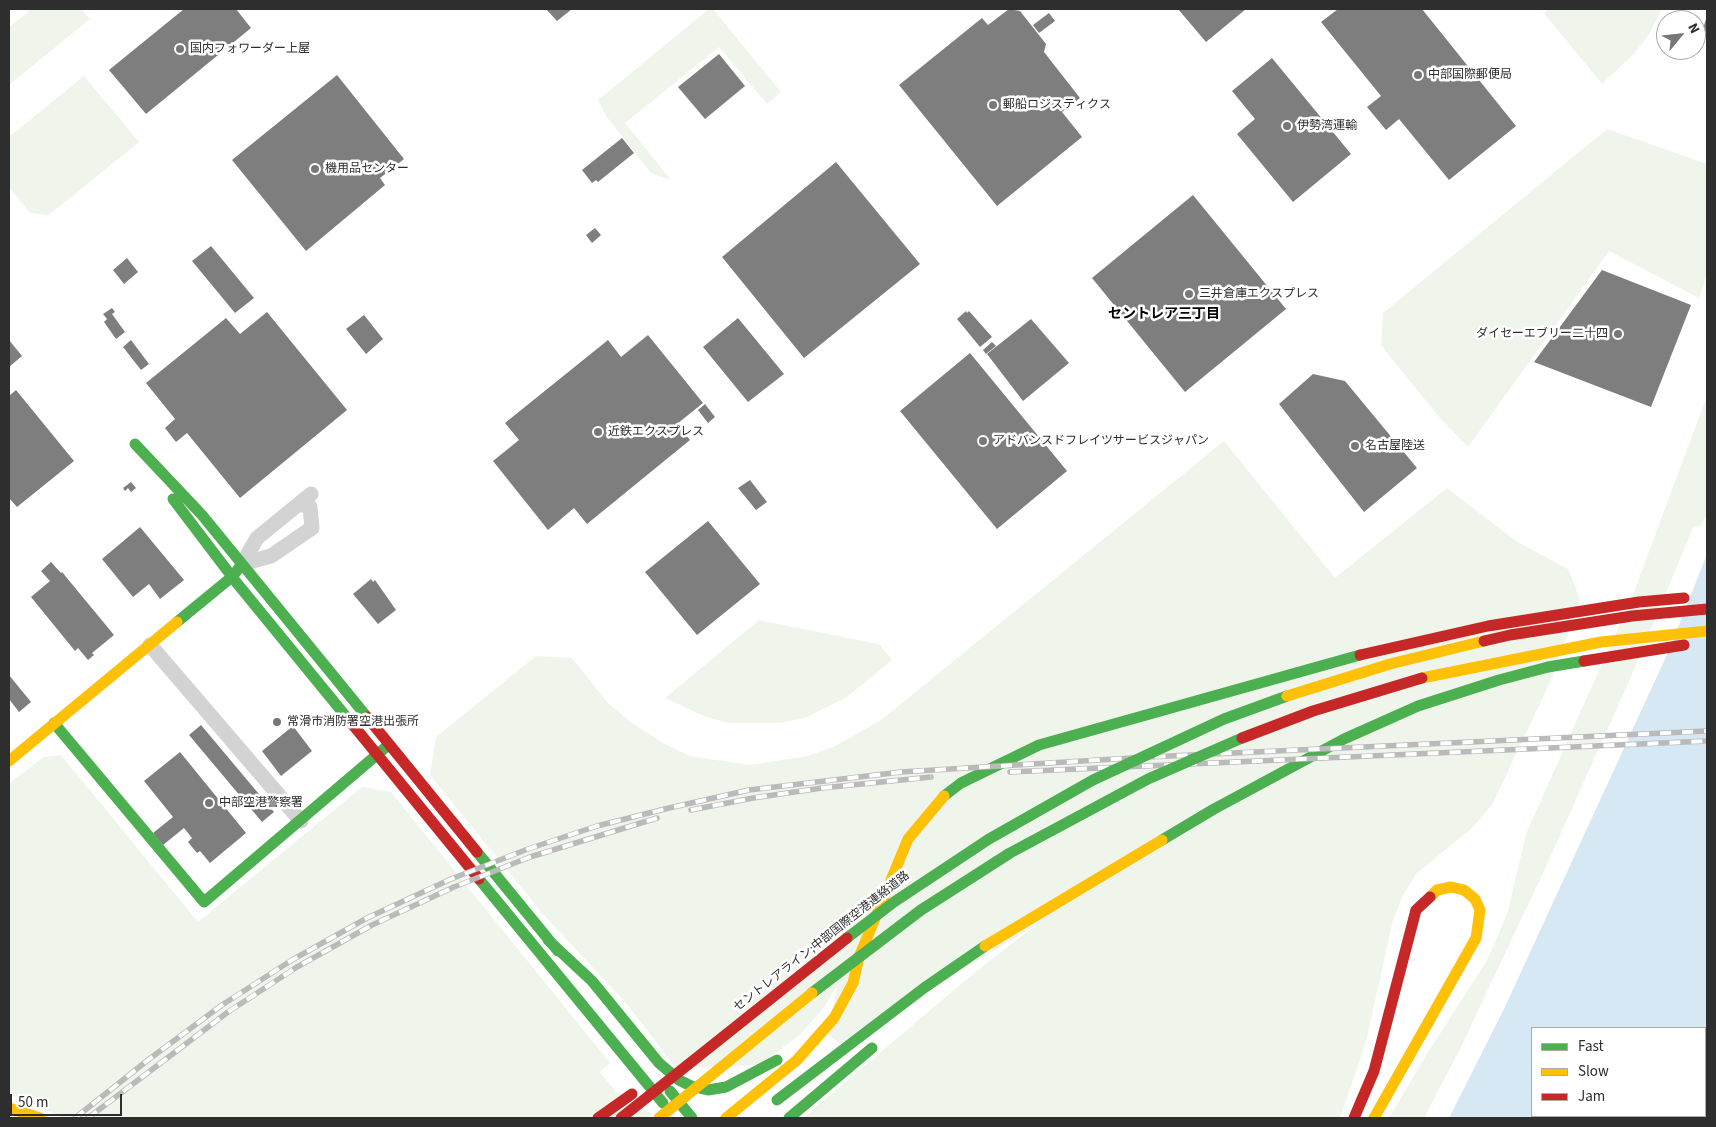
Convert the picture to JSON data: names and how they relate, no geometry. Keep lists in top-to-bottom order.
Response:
{
  "streets": {
    "main road": ["セントレアライン;中部国際空港連絡道路"]
  },
  "districts": ["セントレア三丁目"],
  "places": [
    "国内フォワーダー上屋",
    "中部国際郵便局",
    "郵船ロジスティクス",
    "伊勢湾運輸",
    "機用品センター",
    "三井倉庫エクスプレス",
    "ダイセーエブリー二十四",
    "近鉄エクスプレス",
    "アドバンスドフレイツサービスジャパン",
    "名古屋陸送",
    "常滑市消防署空港出張所",
    "中部空港警察署"
  ],
  "legend": ["Fast", "Slow", "Jam"],
  "scale_bar": "50 m",
  "north": "top right"
}
